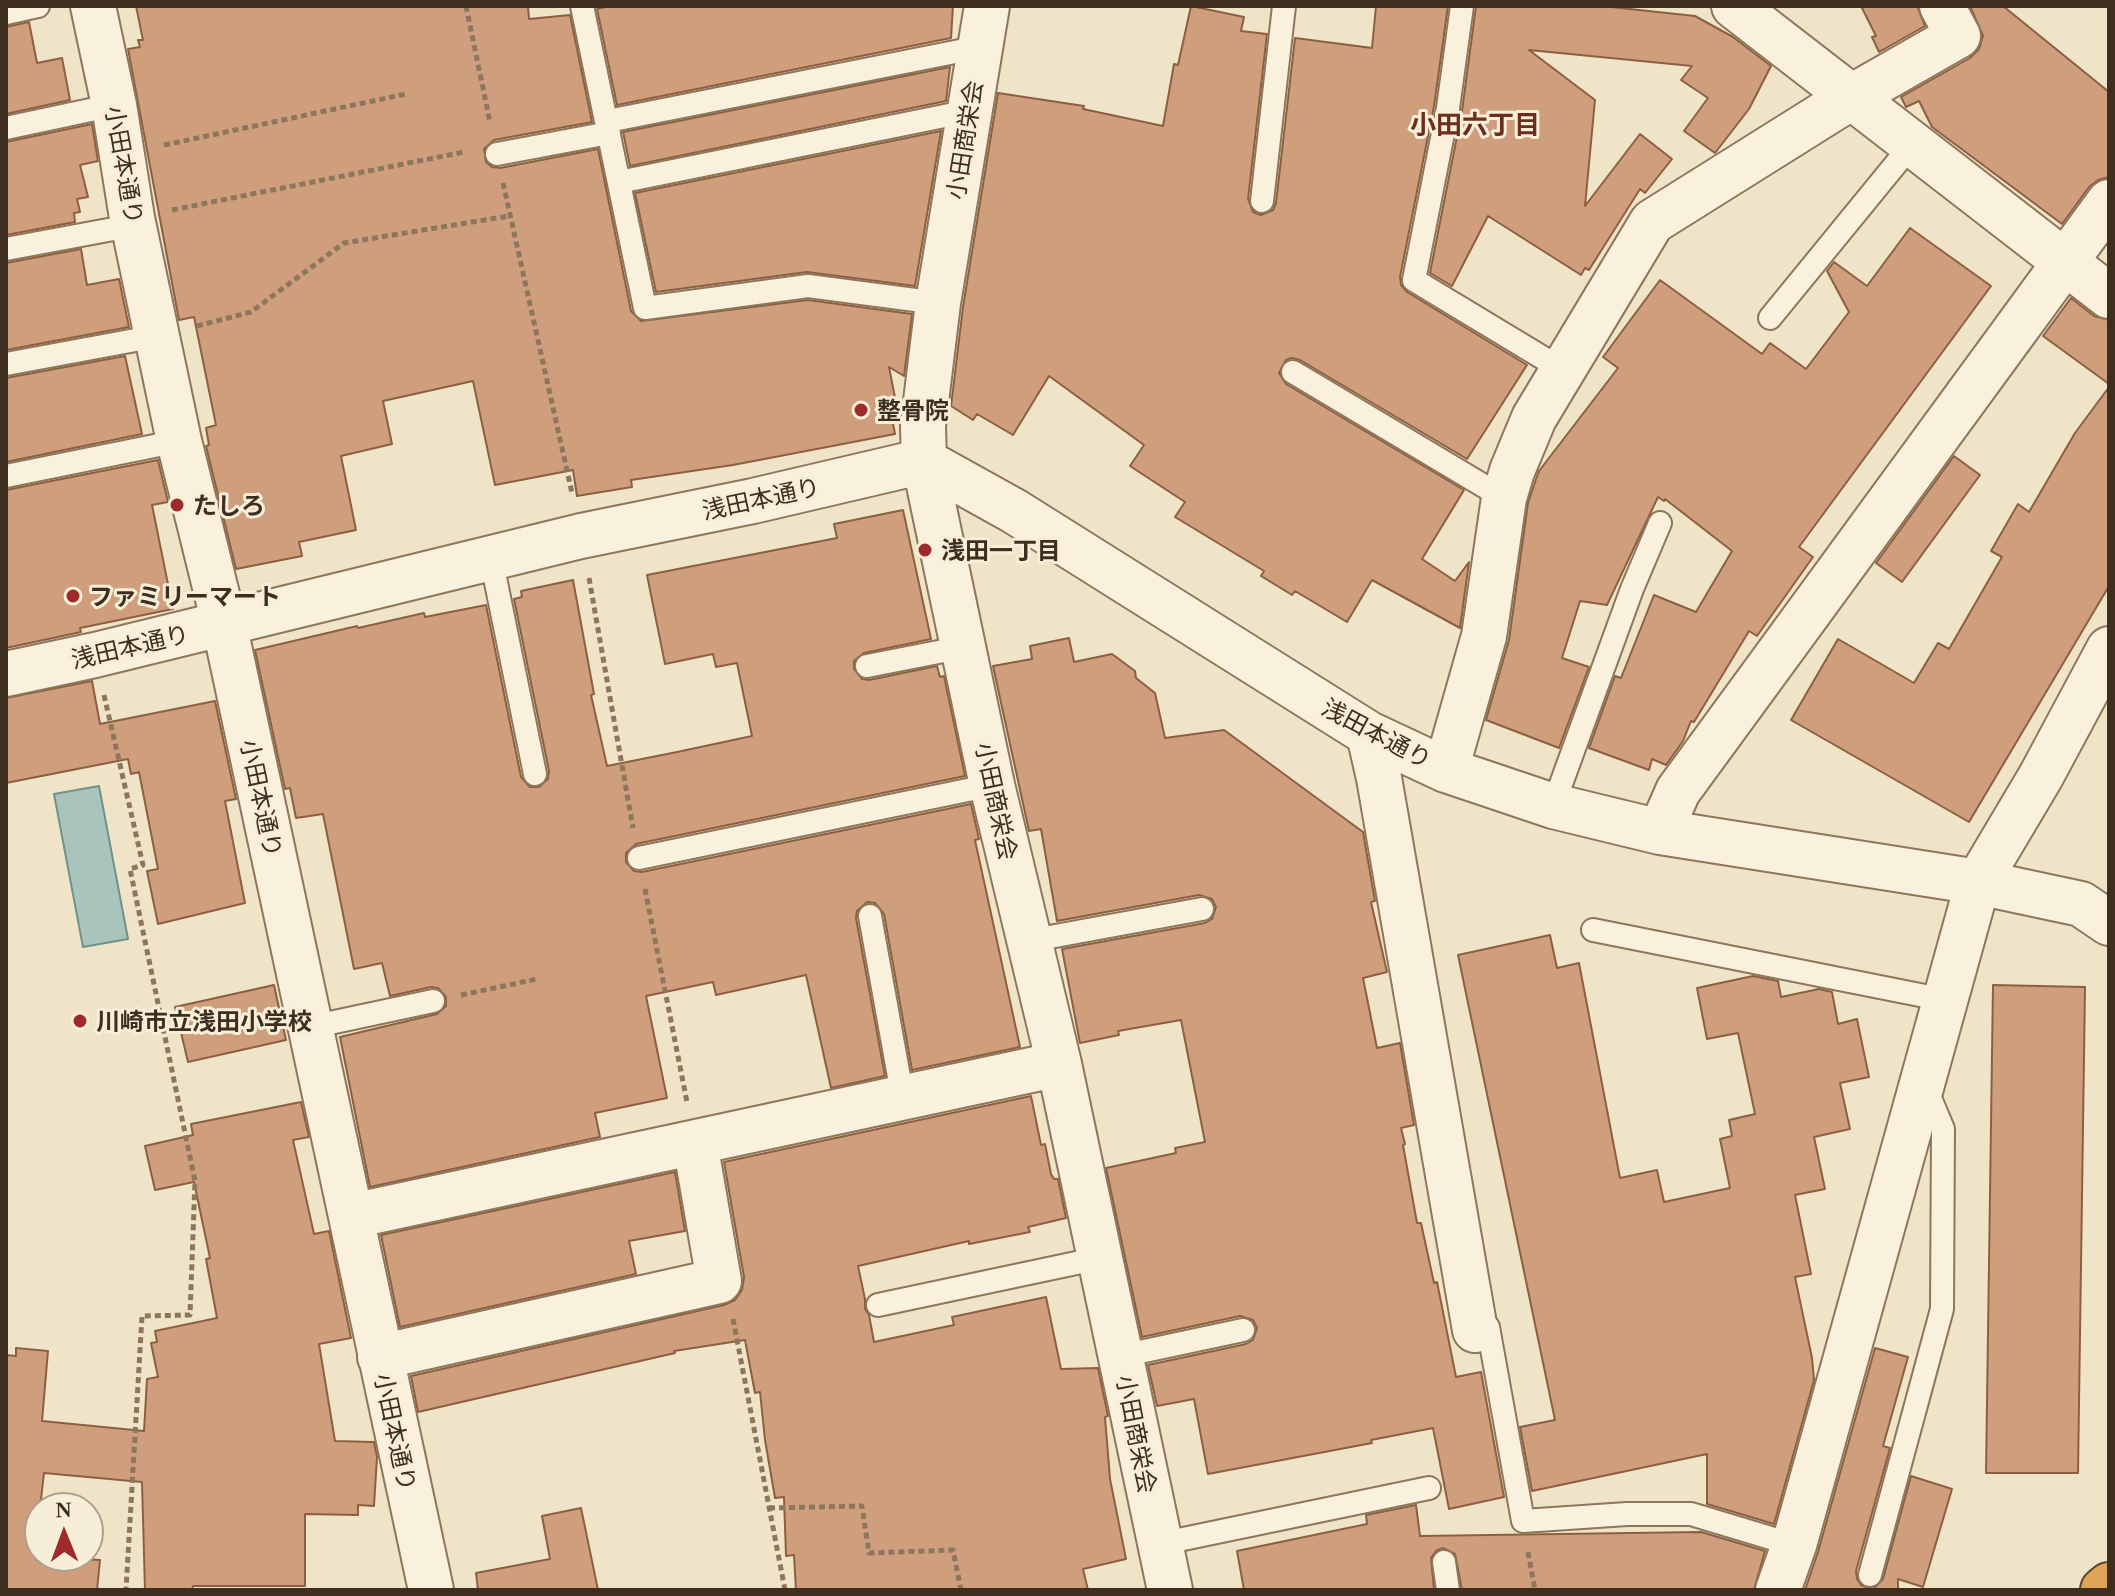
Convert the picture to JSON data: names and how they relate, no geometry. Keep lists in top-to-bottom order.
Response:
{
  "streets": {
    "street": ["小田商栄会", "小田本通り", "浅田本通り"]
  },
  "crossings": [
    ["小田商栄会", "浅田本通り"],
    ["小田本通り", "浅田本通り"]
  ],
  "districts": ["小田六丁目"],
  "places": [
    "整骨院",
    "たしろ",
    "浅田一丁目",
    "ファミリーマート",
    "川崎市立浅田小学校"
  ],
  "north": "top"
}
